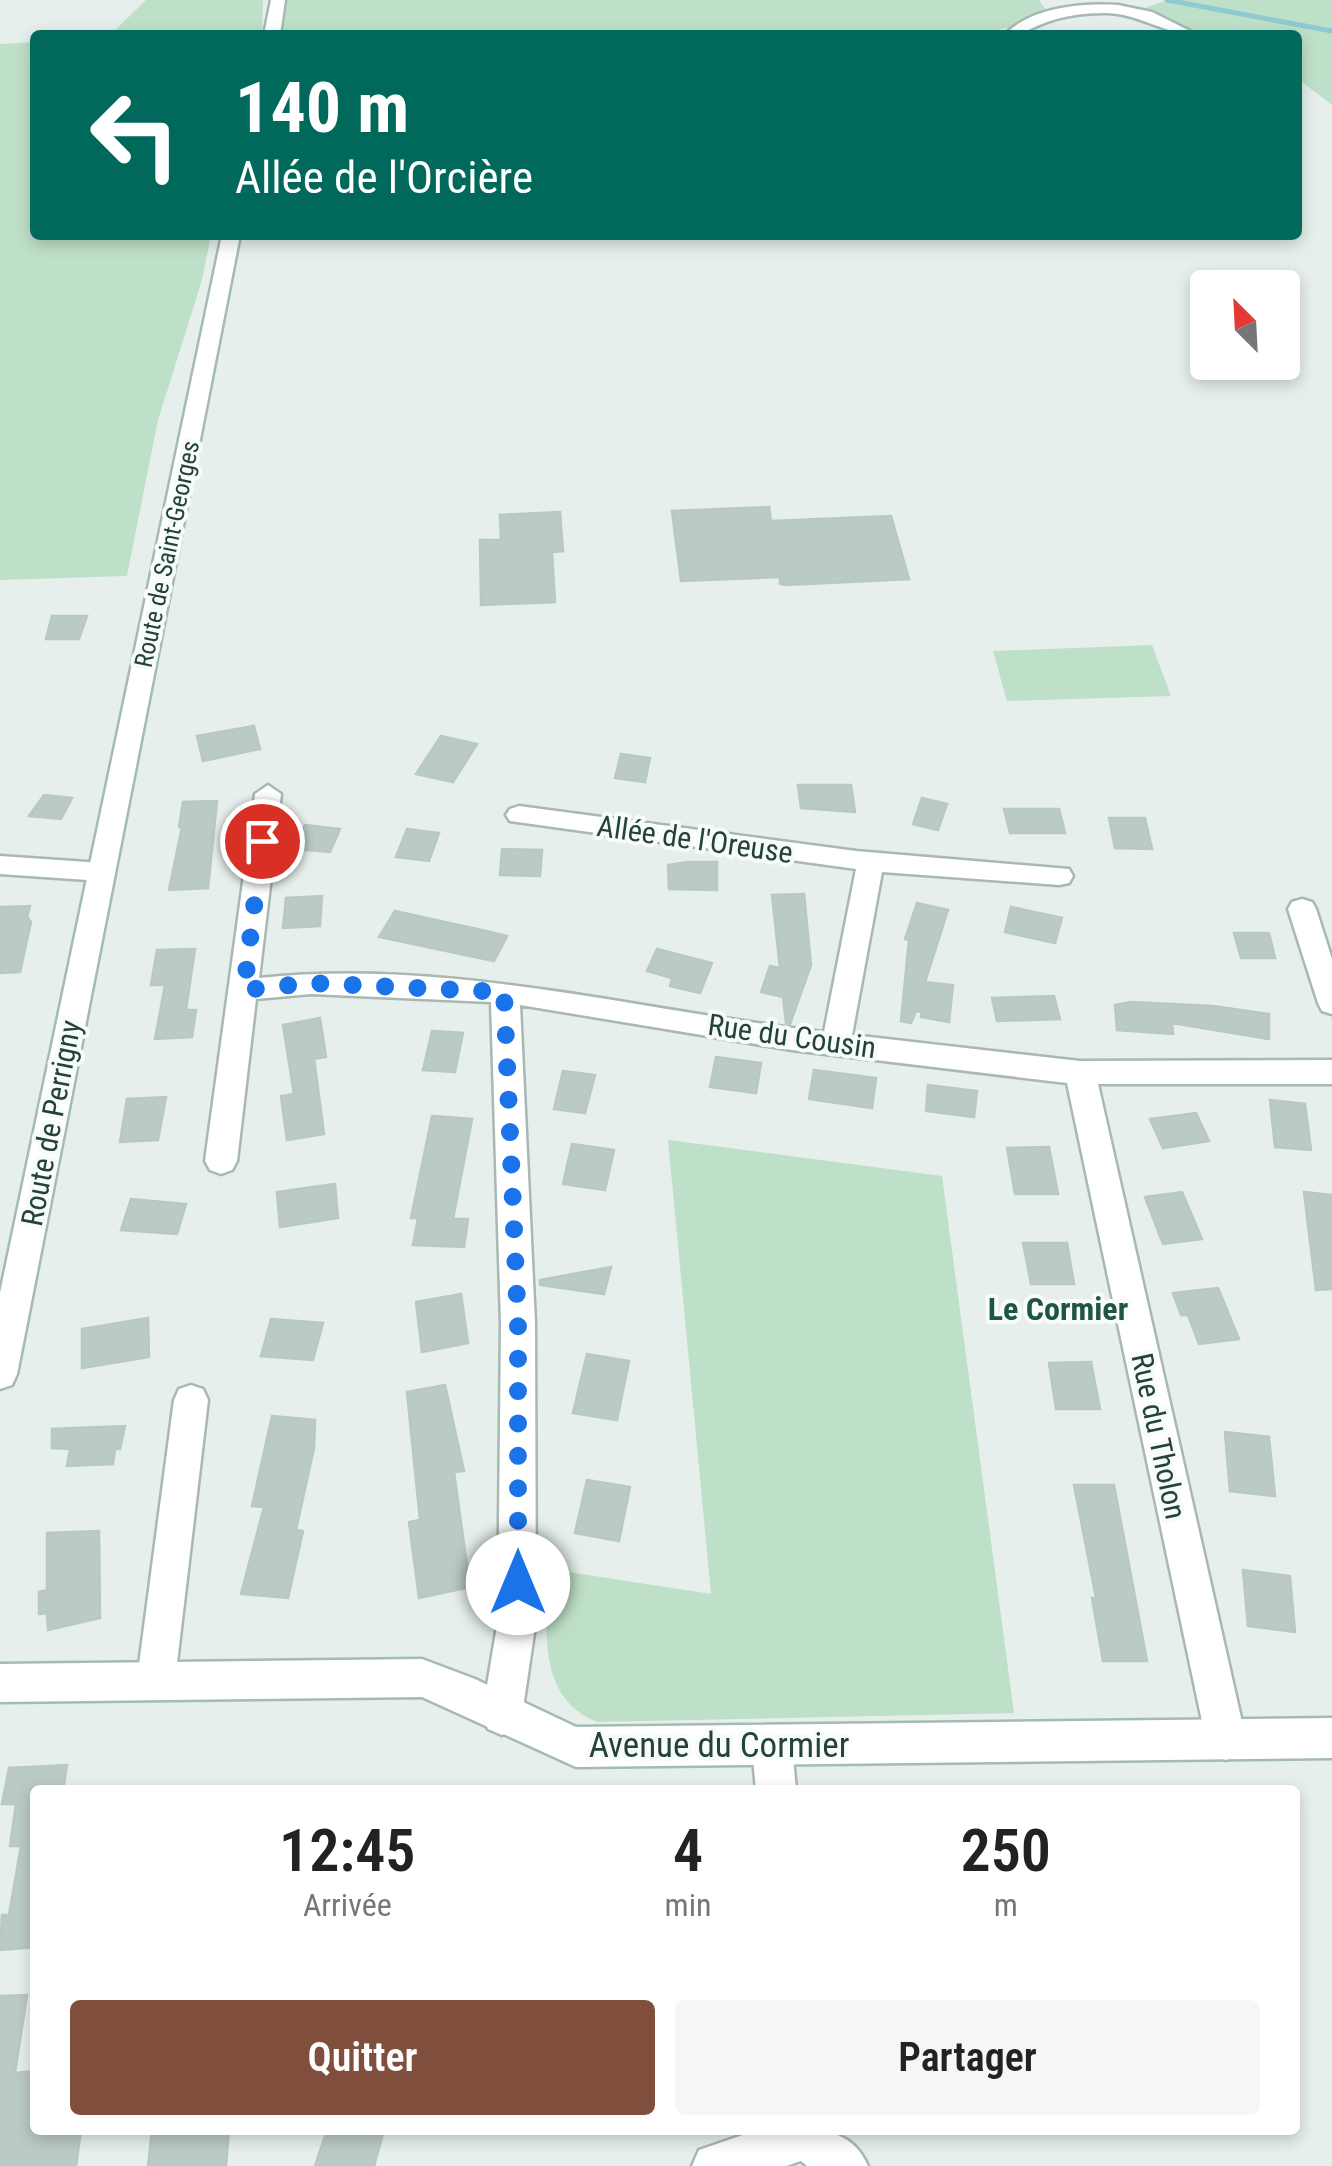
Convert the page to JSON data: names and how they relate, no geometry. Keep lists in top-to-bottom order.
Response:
{
  "streets": {
    "street": [
      "Route de Saint-Georges",
      "Allée de l'Oreuse",
      "Rue du Cousin",
      "Route de Perrigny",
      "Rue du Tholon",
      "Avenue du Cormier"
    ]
  },
  "crossings": [
    ["Route de Saint-Georges", "Route de Perrigny"],
    ["Rue du Cousin", "Rue du Tholon"],
    ["Rue du Tholon", "Avenue du Cormier"]
  ],
  "districts": ["Le Cormier"],
  "north": "top left",
  "page": {
    "turn": ["140 m", "Allée de l'Orcière"],
    "eta": [
      "12:45",
      "Arrivée",
      "4",
      "min",
      "250",
      "m"
    ],
    "buttons": ["Quitter", "Partager"]
  }
}
